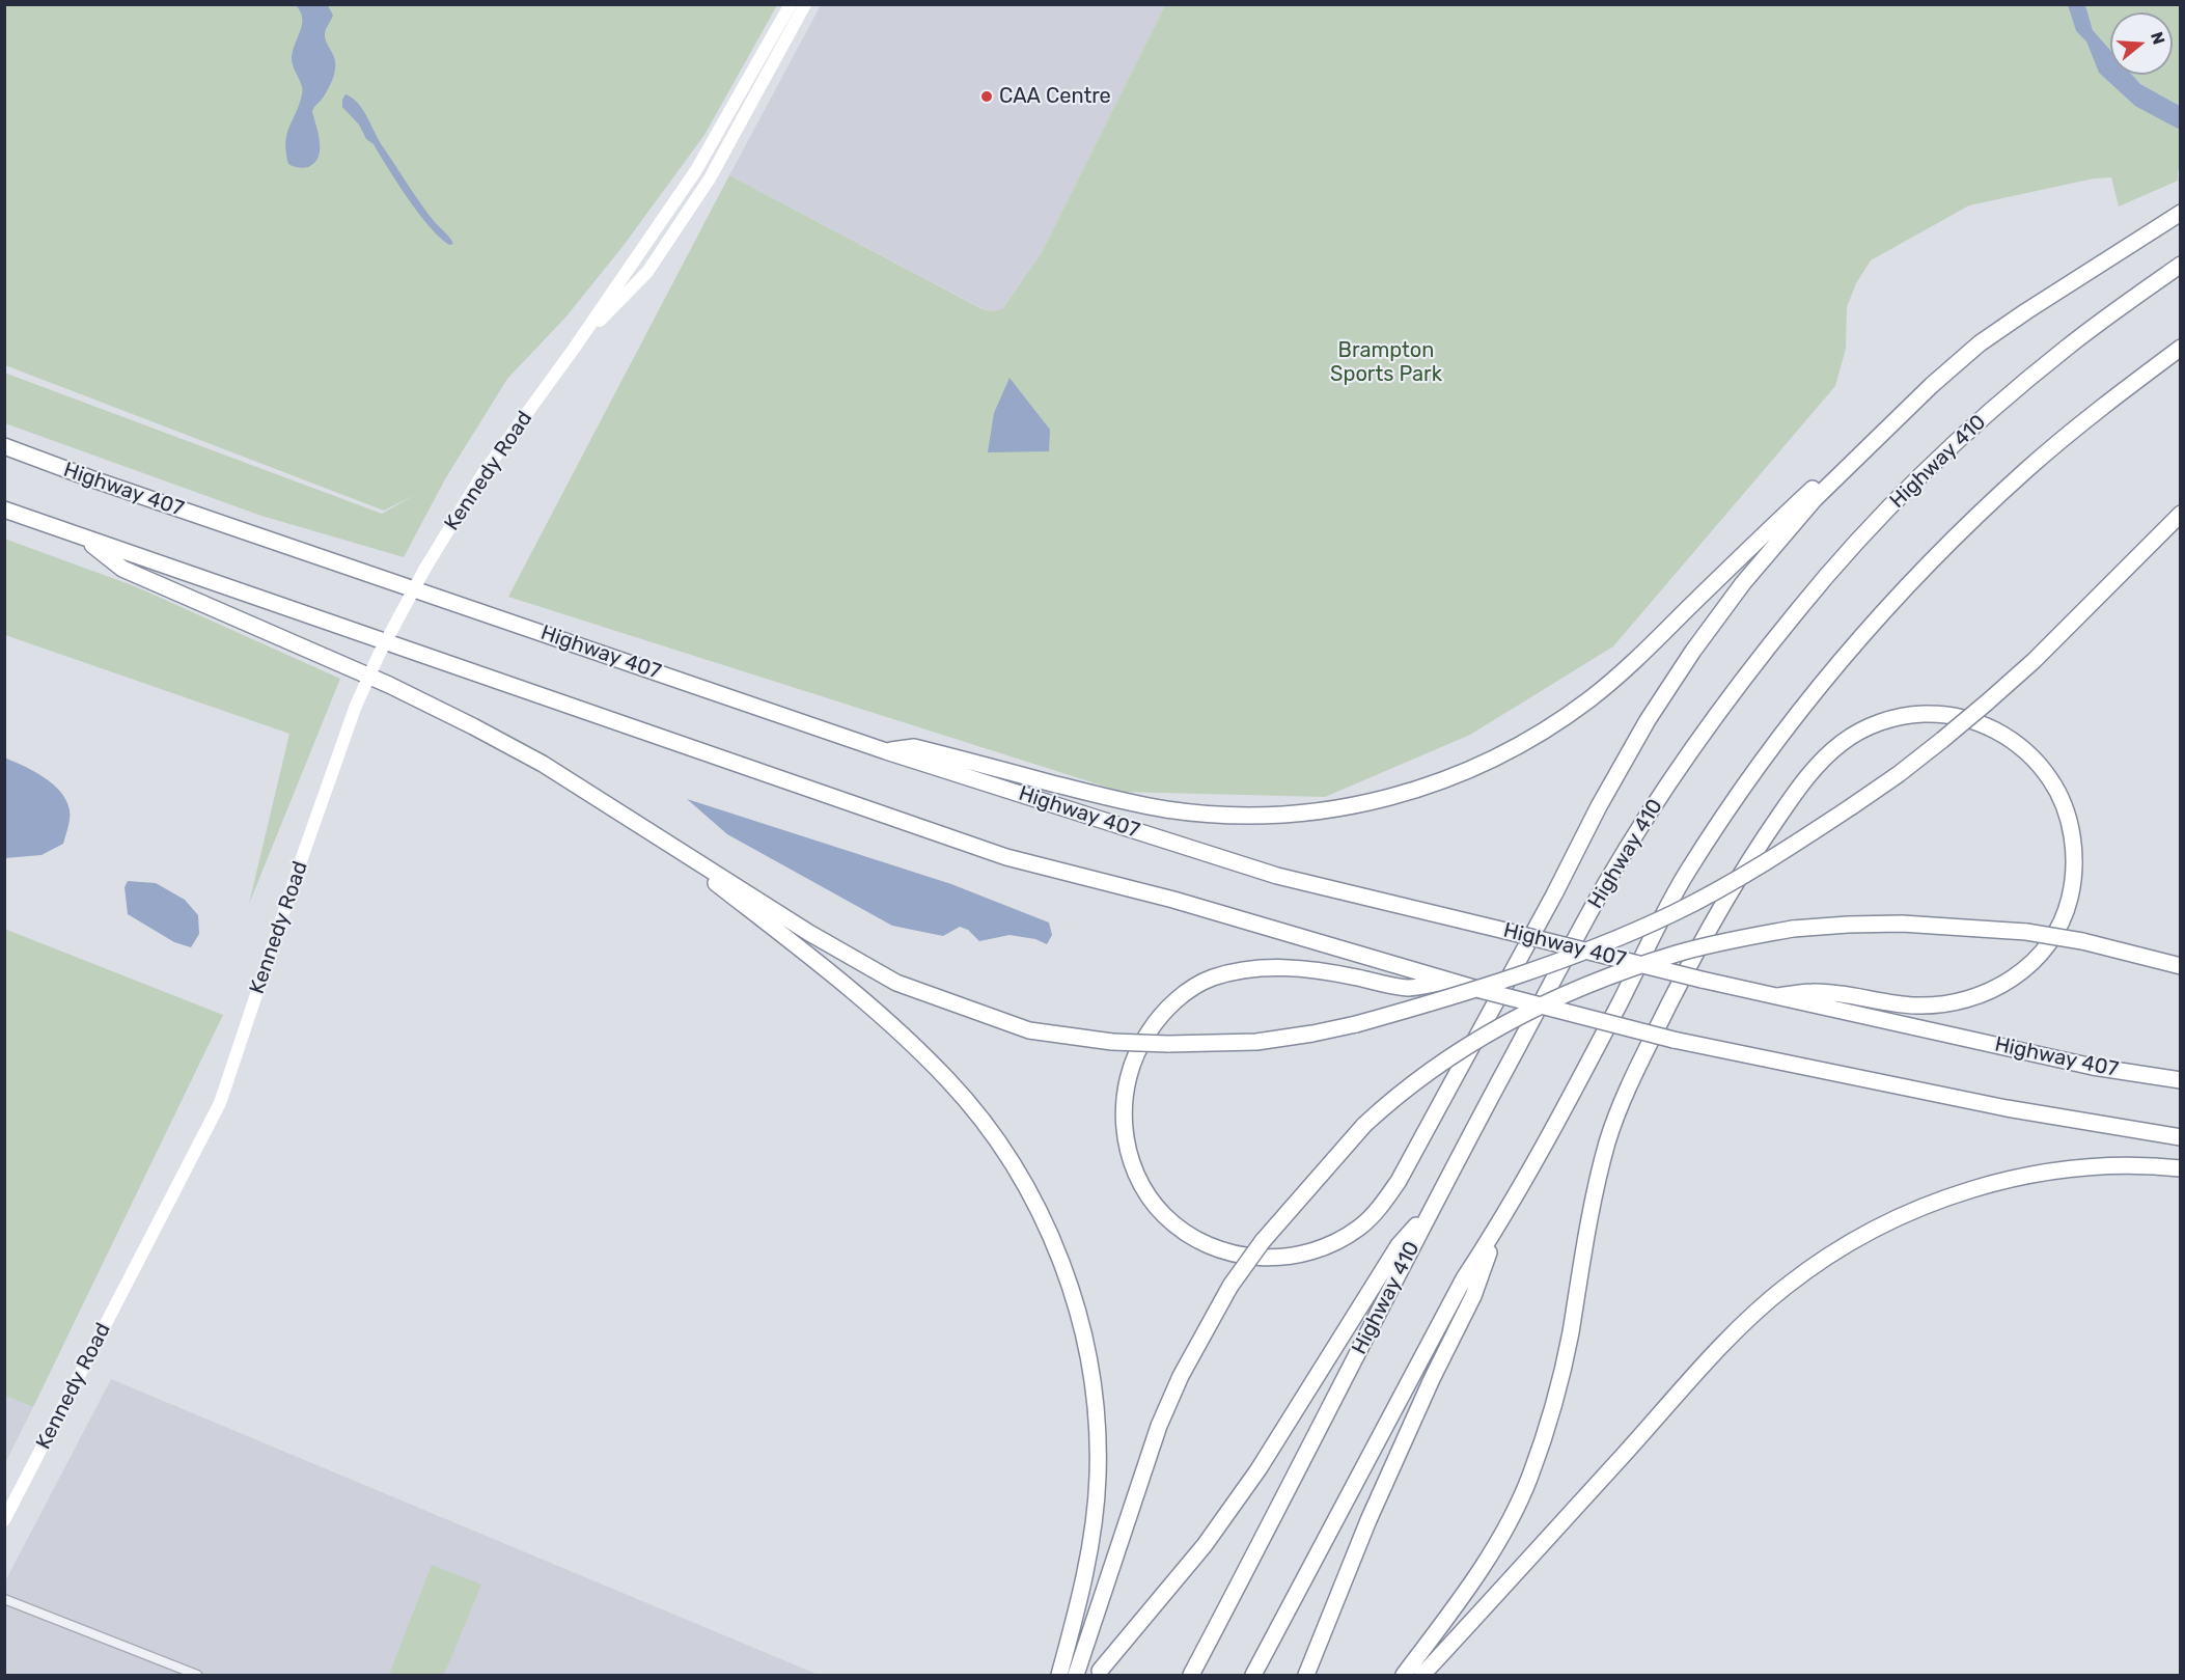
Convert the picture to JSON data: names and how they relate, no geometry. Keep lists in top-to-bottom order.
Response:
{
  "streets": {
    "highway": ["Highway 410", "Highway 407"],
    "main road": ["Kennedy Road"]
  },
  "parks": ["Brampton Sports Park"],
  "places": ["CAA Centre"],
  "north": "right"
}
